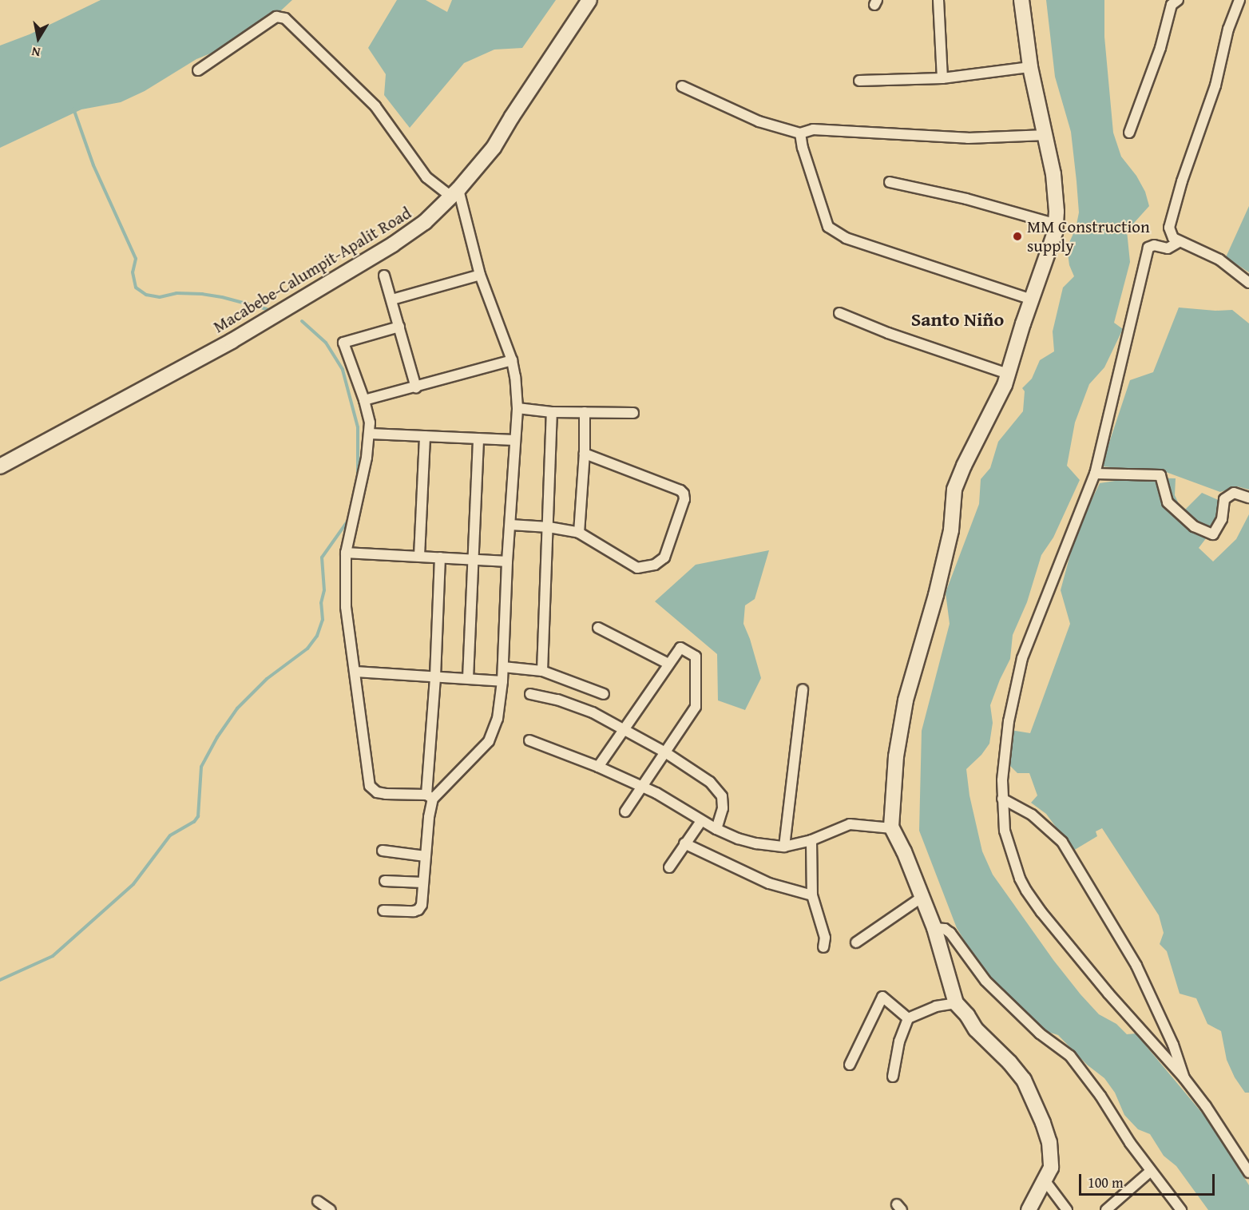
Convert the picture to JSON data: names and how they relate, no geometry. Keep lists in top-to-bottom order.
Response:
{
  "streets": {
    "main road": ["Macabebe-Calumpit-Apalit Road"]
  },
  "districts": ["Santo Niño"],
  "places": ["MM Construction supply"],
  "scale_bar": "100 m",
  "north": "bottom"
}
